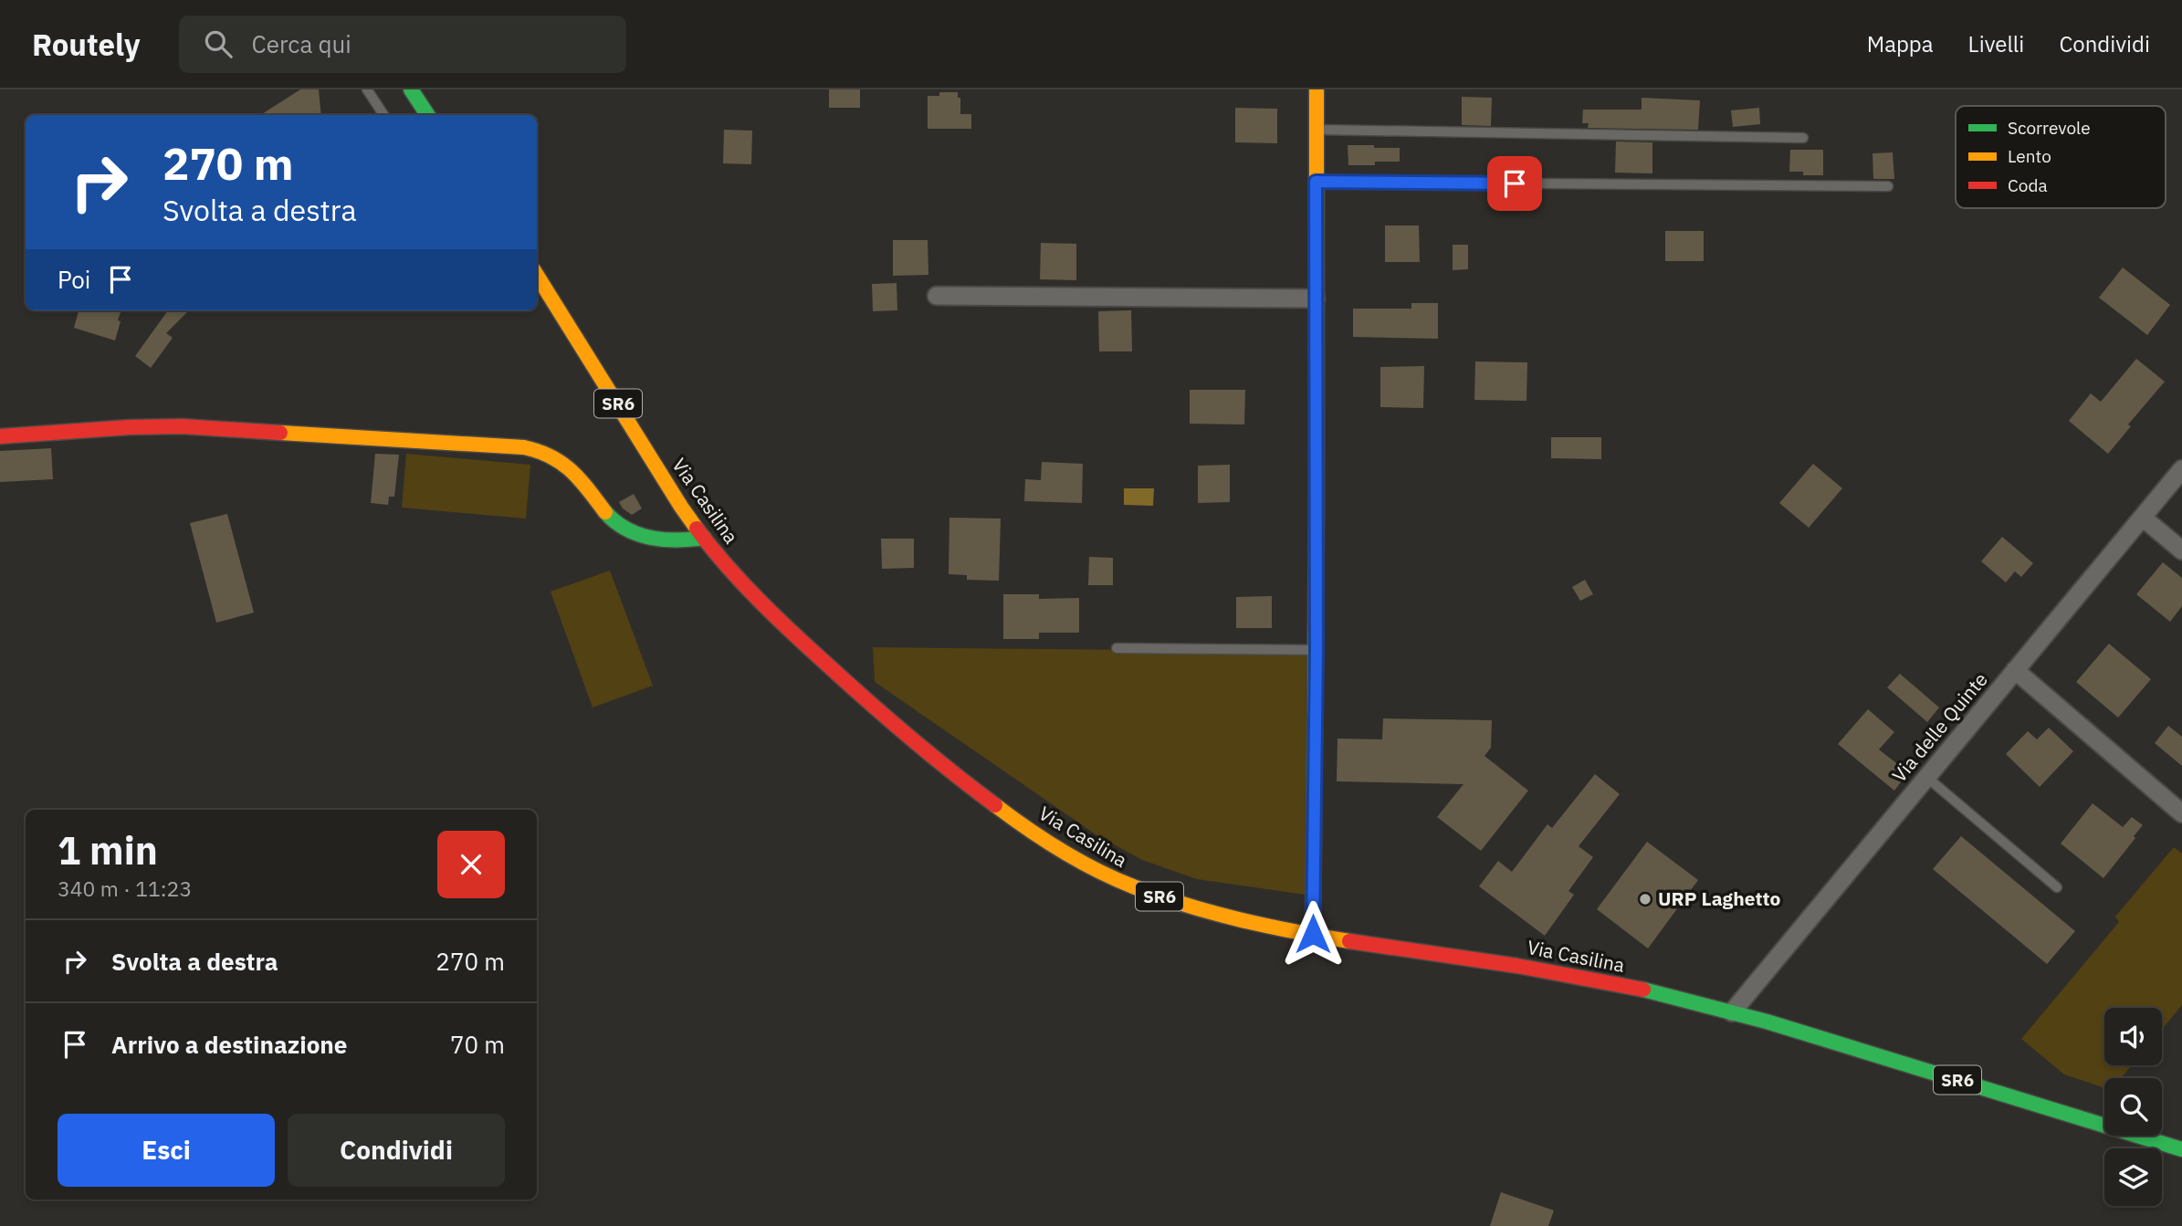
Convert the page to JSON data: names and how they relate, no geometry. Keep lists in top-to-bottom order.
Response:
{
  "streets": {
    "main road": ["SR6", "Via Casilina"],
    "street": ["Via delle Quinte"]
  },
  "crossings": [
    ["Via Casilina", "Via delle Quinte"]
  ],
  "places": ["URP Laghetto"],
  "legend": ["Scorrevole", "Lento", "Coda"],
  "page": {
    "header": "Routely",
    "search": "Cerca qui",
    "nav": ["Mappa", "Livelli", "Condividi"],
    "turn": ["270 m", "Svolta a destra"],
    "then": "Poi",
    "heading": ["1 min", "340 m · 11:23"],
    "list": [
      {
        "name": "Svolta a destra",
        "value": "270 m"
      },
      {
        "name": "Arrivo a destinazione",
        "value": "70 m"
      }
    ],
    "buttons": ["Esci", "Condividi"]
  }
}
